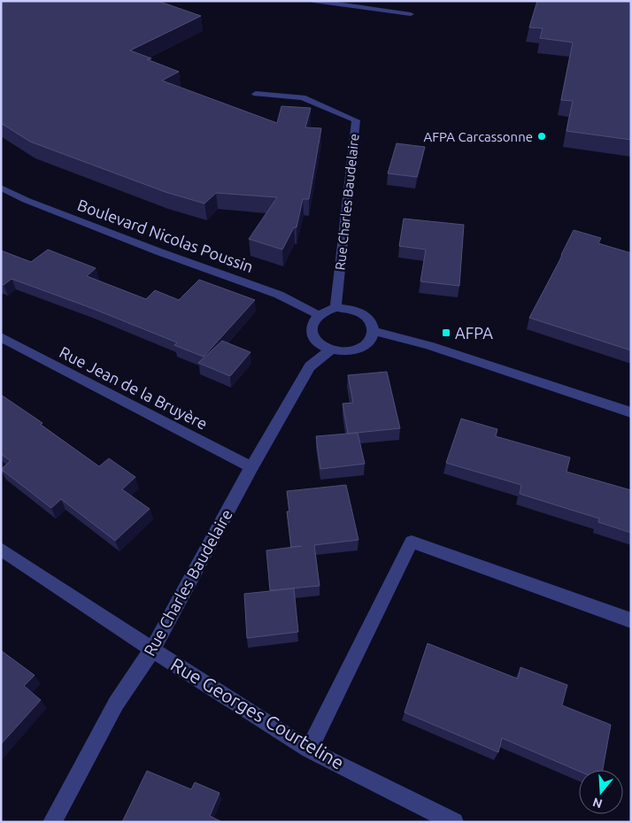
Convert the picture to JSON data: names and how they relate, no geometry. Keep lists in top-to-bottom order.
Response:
{
  "streets": {
    "street": [
      "Rue Charles Baudelaire",
      "Boulevard Nicolas Poussin",
      "Rue Jean de la Bruyère",
      "Rue Georges Courteline"
    ]
  },
  "crossings": [
    ["Rue Charles Baudelaire", "Boulevard Nicolas Poussin"],
    ["Rue Charles Baudelaire", "Rue Jean de la Bruyère"],
    ["Rue Charles Baudelaire", "Rue Georges Courteline"]
  ],
  "places": {
    "other": ["AFPA Carcassonne"],
    "transit": ["AFPA"]
  },
  "north": "bottom"
}
